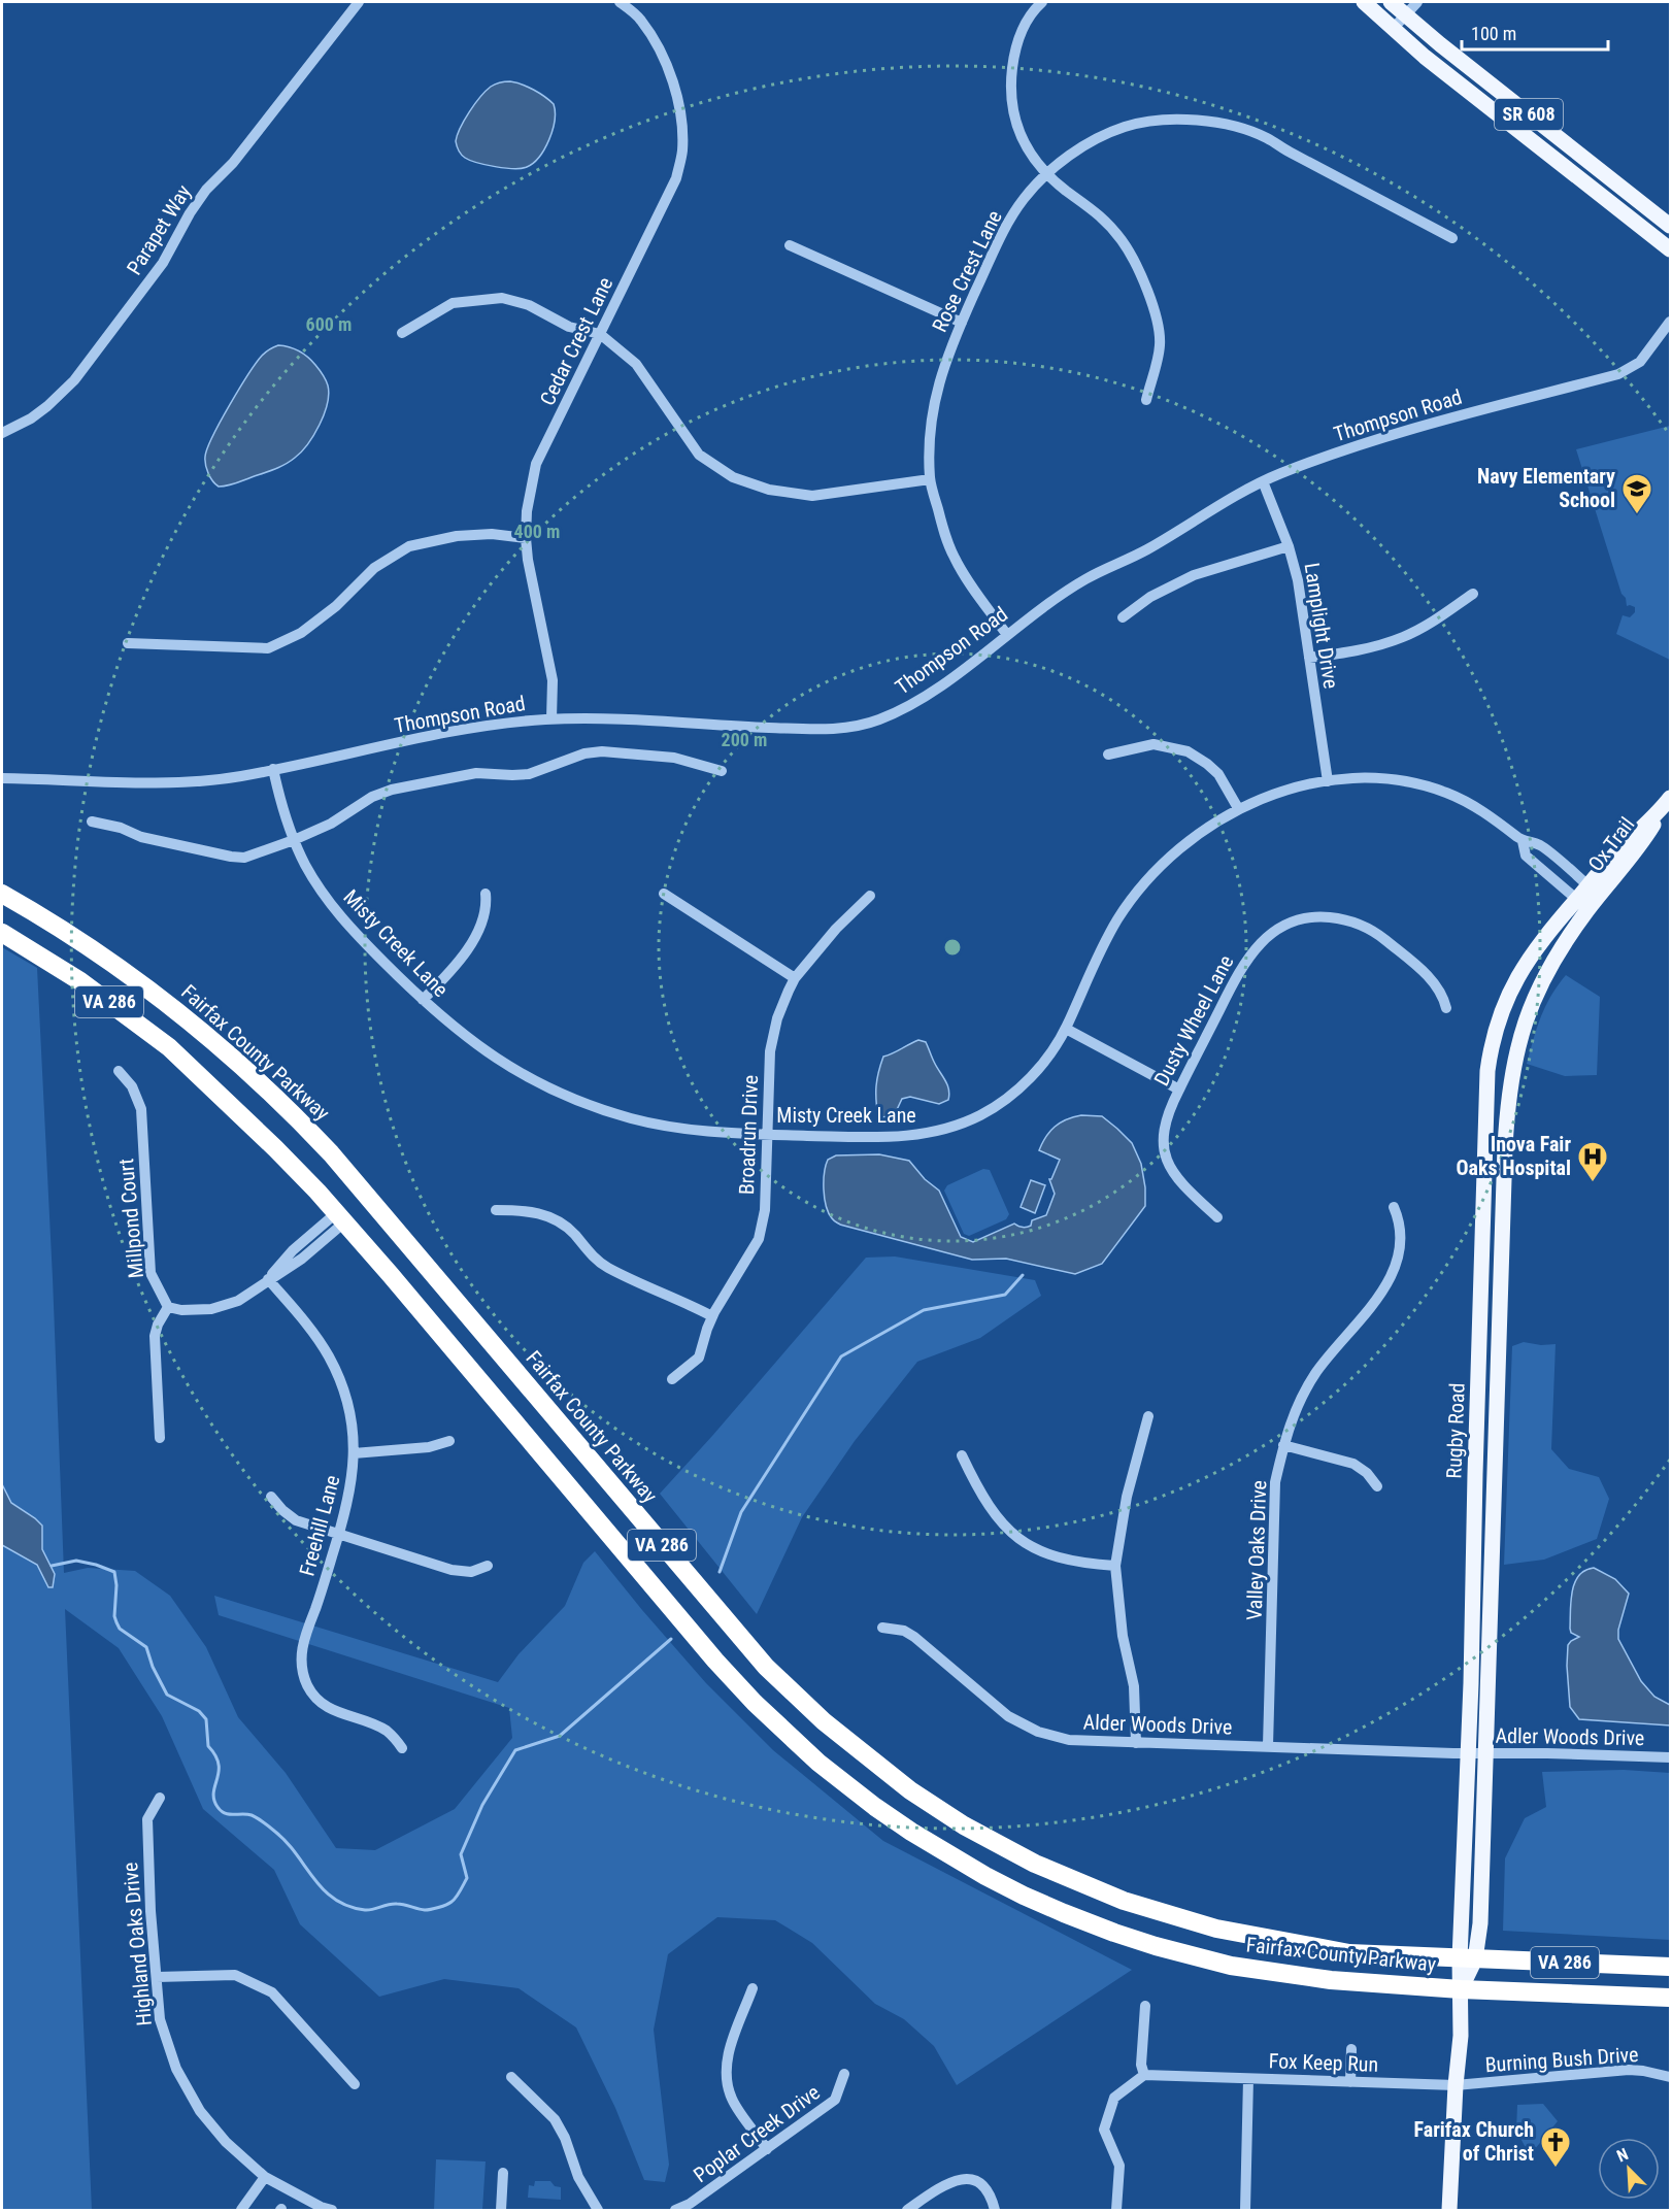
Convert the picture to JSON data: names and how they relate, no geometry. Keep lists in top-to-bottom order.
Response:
{
  "streets": {
    "highway": ["VA 286", "Fairfax County Parkway"],
    "main road": ["SR 608", "Ox Trail", "Rugby Road"],
    "street": [
      "Parapet Way",
      "Rose Crest Lane",
      "Cedar Crest Lane",
      "Thompson Road",
      "Lamplight Drive",
      "Misty Creek Lane",
      "Dusty Wheel Lane",
      "Broadrun Drive",
      "Millpond Court",
      "Freehill Lane",
      "Valley Oaks Drive",
      "Alder Woods Drive",
      "Adler Woods Drive",
      "Highland Oaks Drive",
      "Burning Bush Drive",
      "Fox Keep Run",
      "Poplar Creek Drive"
    ]
  },
  "crossings": [
    ["Rose Crest Lane", "Thompson Road"],
    ["Cedar Crest Lane", "Thompson Road"],
    ["Thompson Road", "Lamplight Drive"],
    ["Thompson Road", "Misty Creek Lane"],
    ["Lamplight Drive", "Misty Creek Lane"],
    ["Ox Trail", "Misty Creek Lane"],
    ["Ox Trail", "Rugby Road"],
    ["Misty Creek Lane", "Broadrun Drive"],
    ["Misty Creek Lane", "Rugby Road"],
    ["Fairfax County Parkway", "Rugby Road"],
    ["Rugby Road", "Alder Woods Drive"],
    ["Rugby Road", "Adler Woods Drive"],
    ["Rugby Road", "Burning Bush Drive"],
    ["Rugby Road", "Fox Keep Run"],
    ["Valley Oaks Drive", "Alder Woods Drive"],
    ["Alder Woods Drive", "Adler Woods Drive"],
    ["Burning Bush Drive", "Fox Keep Run"]
  ],
  "places": {
    "school or university": ["Navy Elementary School"],
    "hospital": ["Inova Fair Oaks Hospital"],
    "church": ["Farifax Church of Christ"]
  },
  "scale_bar": "100 m",
  "north": "top left",
  "rings": ["600 m", "400 m", "200 m"]
}
